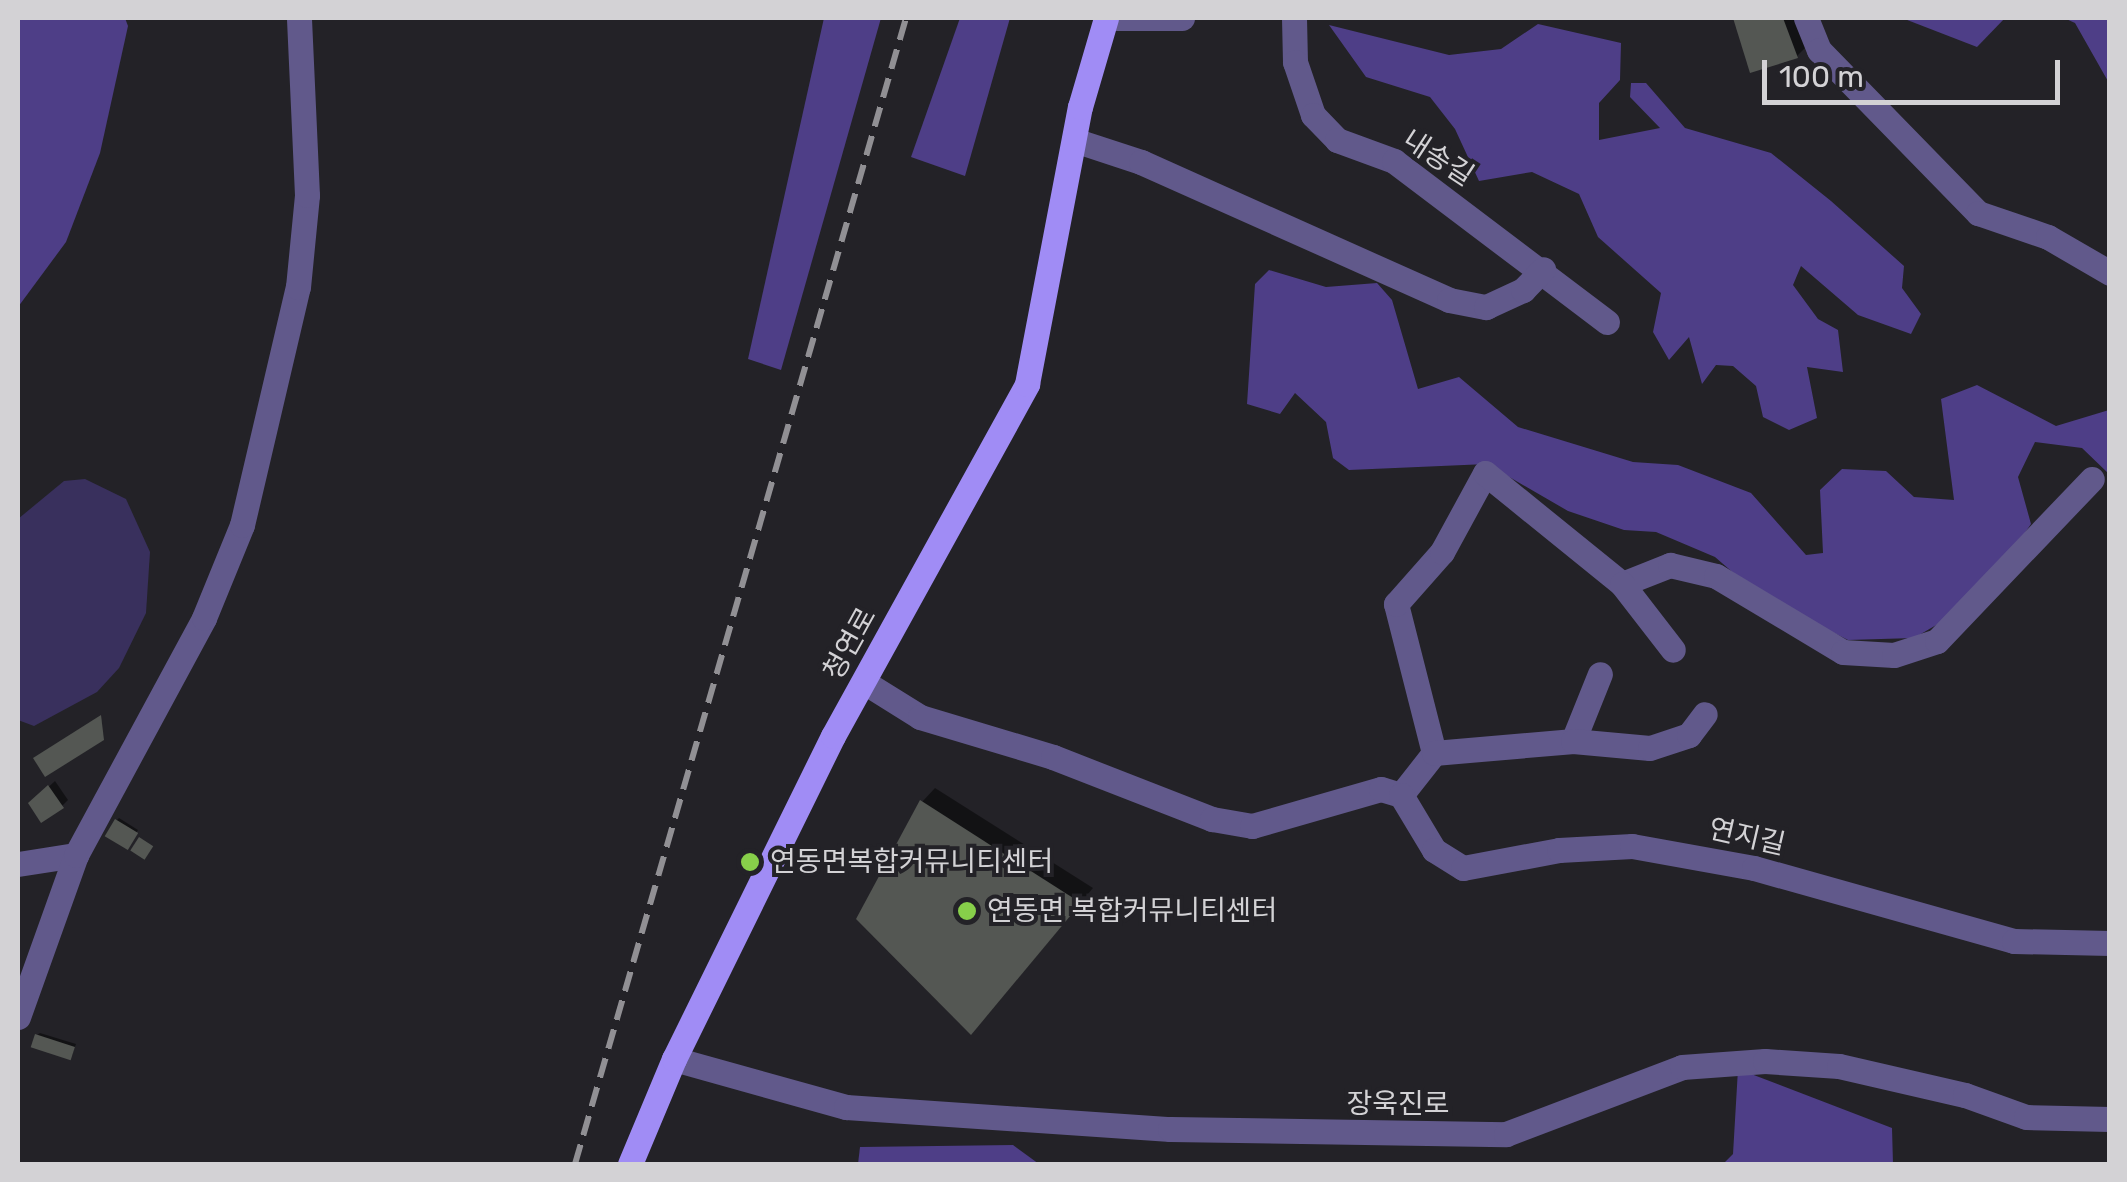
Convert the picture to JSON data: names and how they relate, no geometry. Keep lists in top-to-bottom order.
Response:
{
  "streets": {
    "main road": ["청연로"],
    "street": ["내송길", "연지길", "장욱진로"]
  },
  "crossings": [
    ["청연로", "장욱진로"]
  ],
  "places": ["연동면복합커뮤니티센터", "연동면 복합커뮤니티센터"],
  "scale_bar": "100 m"
}
